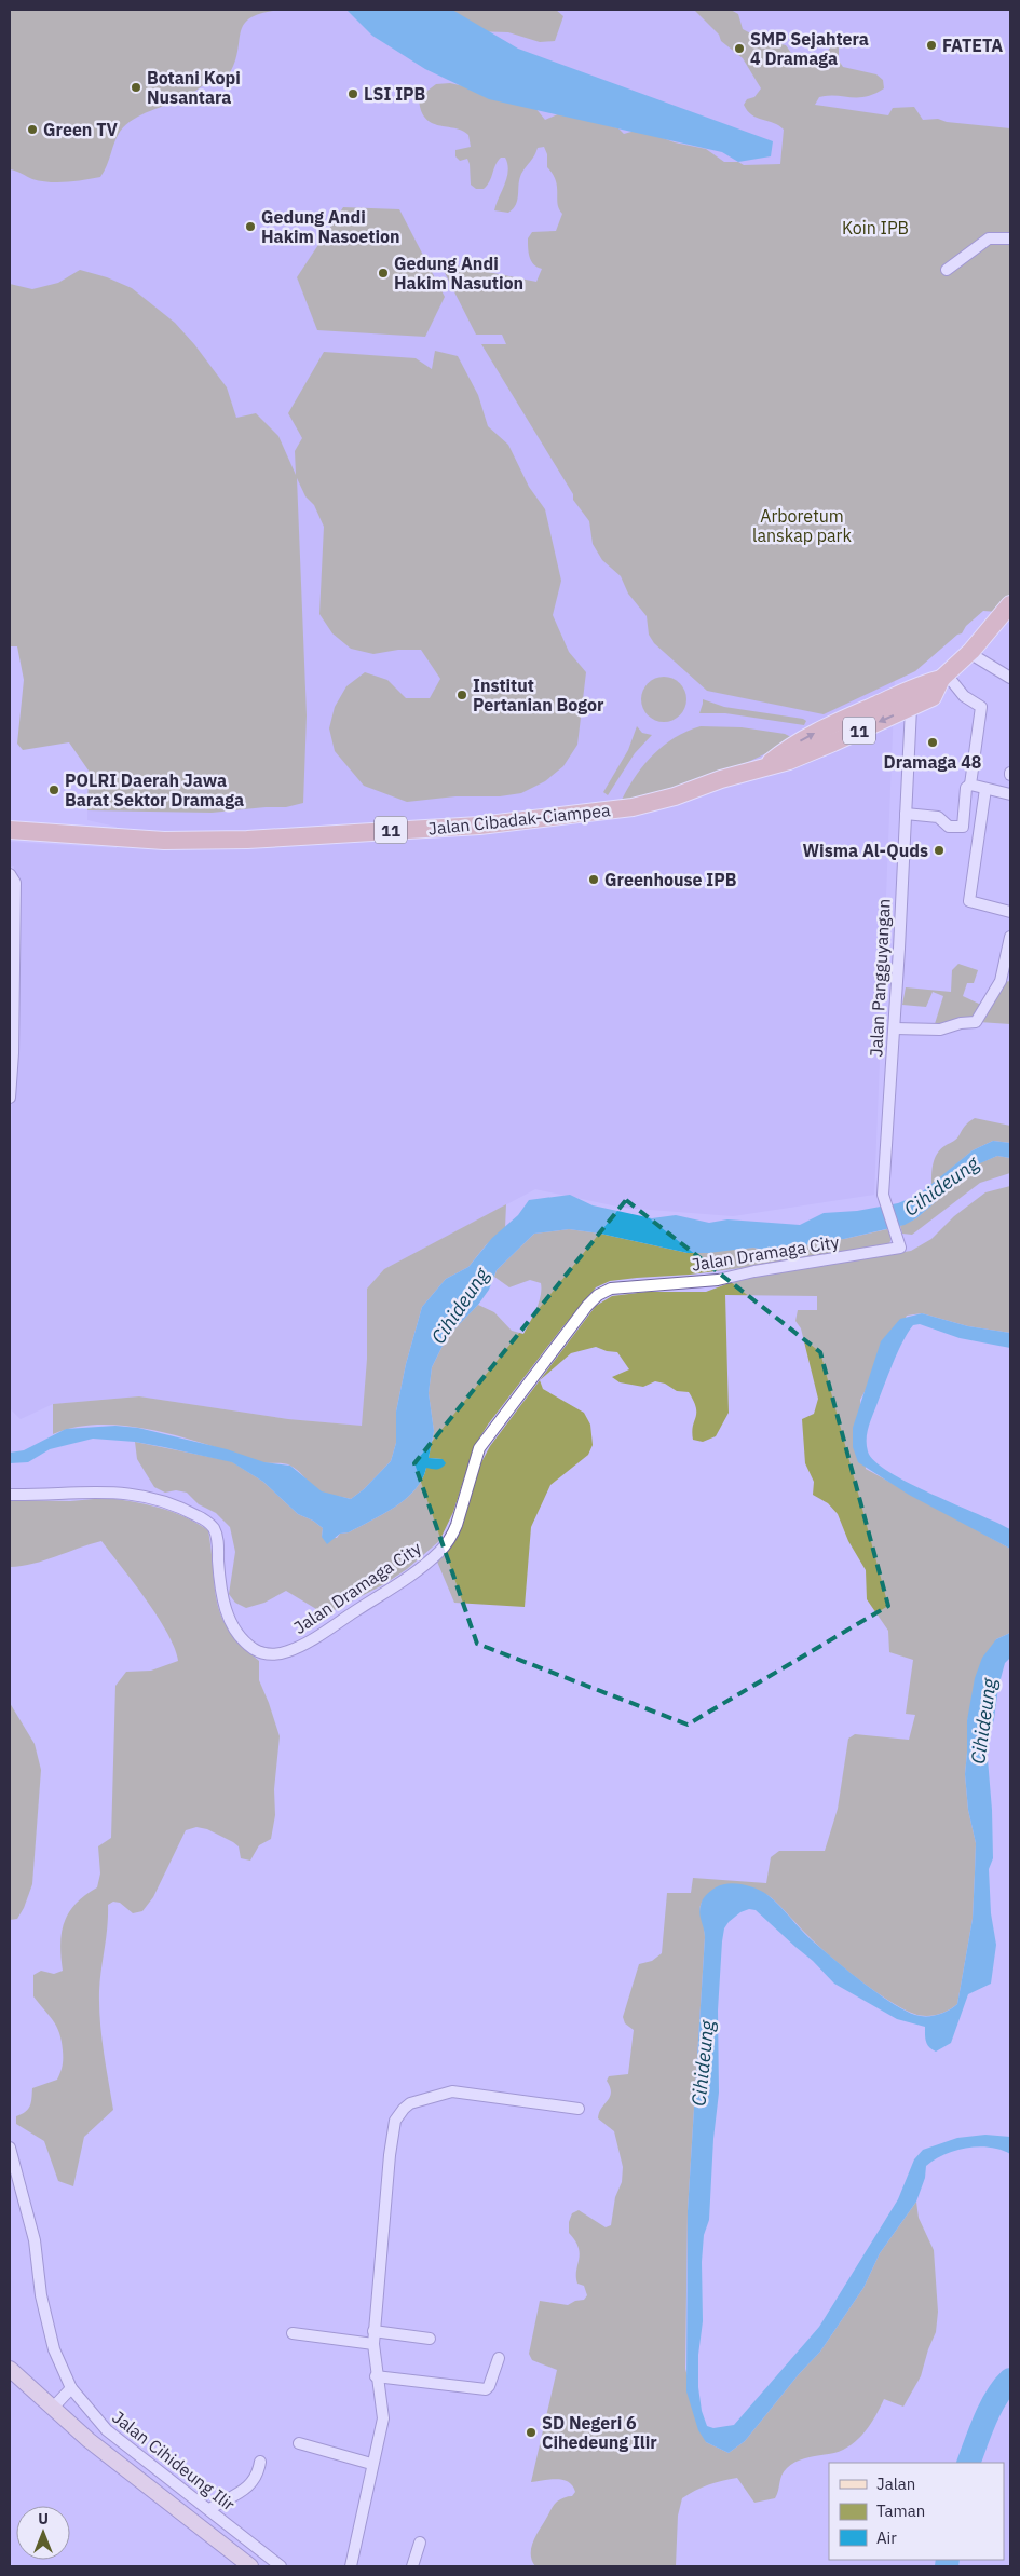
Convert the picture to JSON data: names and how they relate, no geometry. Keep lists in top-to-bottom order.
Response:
{
  "streets": {
    "highway": ["11", "Jalan Cibadak-Ciampea"],
    "street": ["Jalan Pangguyangan", "Jalan Dramaga City", "Jalan Cihideung Ilir"]
  },
  "crossings": [
    ["11", "Jalan Cibadak-Ciampea"],
    ["11", "Jalan Pangguyangan"],
    ["Jalan Pangguyangan", "Jalan Dramaga City"]
  ],
  "water": ["Cihideung"],
  "parks": ["Koin IPB", "Arboretum lanskap park"],
  "places": [
    "FATETA",
    "SMP Sejahtera 4 Dramaga",
    "Botani Kopi Nusantara",
    "LSI IPB",
    "Green TV",
    "Gedung Andi Hakim Nasoetion",
    "Gedung Andi Hakim Nasution",
    "Institut Pertanian Bogor",
    "Dramaga 48",
    "POLRI Daerah Jawa Barat Sektor Dramaga",
    "Wisma Al-Quds",
    "Greenhouse IPB",
    "SD Negeri 6 Cihedeung Ilir"
  ],
  "legend": ["Jalan", "Taman", "Air"],
  "north": "top"
}
